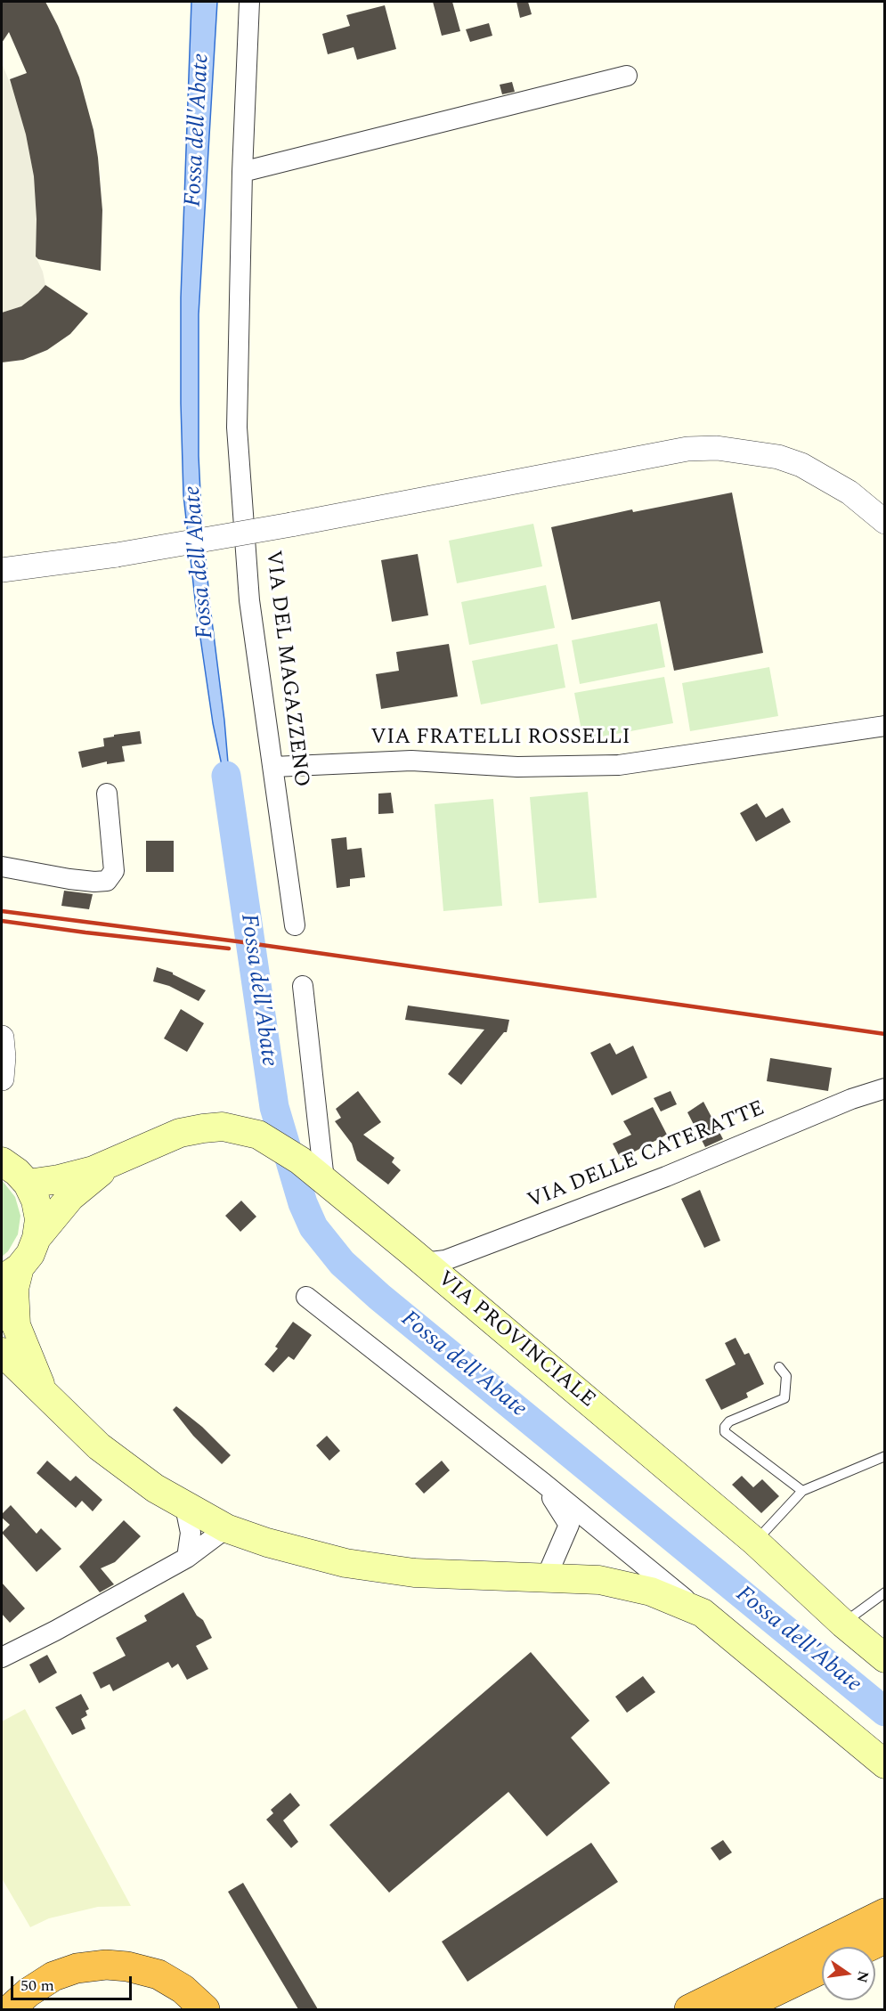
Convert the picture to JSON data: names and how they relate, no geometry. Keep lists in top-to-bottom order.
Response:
{
  "streets": {
    "main road": ["VIA PROVINCIALE"],
    "street": ["VIA DEL MAGAZZENO", "VIA FRATELLI ROSSELLI", "VIA DELLE CATERATTE"]
  },
  "crossings": [
    ["VIA DEL MAGAZZENO", "VIA FRATELLI ROSSELLI"],
    ["VIA DELLE CATERATTE", "VIA PROVINCIALE"]
  ],
  "water": ["Fossa dell'Abate"],
  "scale_bar": "50 m",
  "north": "right"
}
